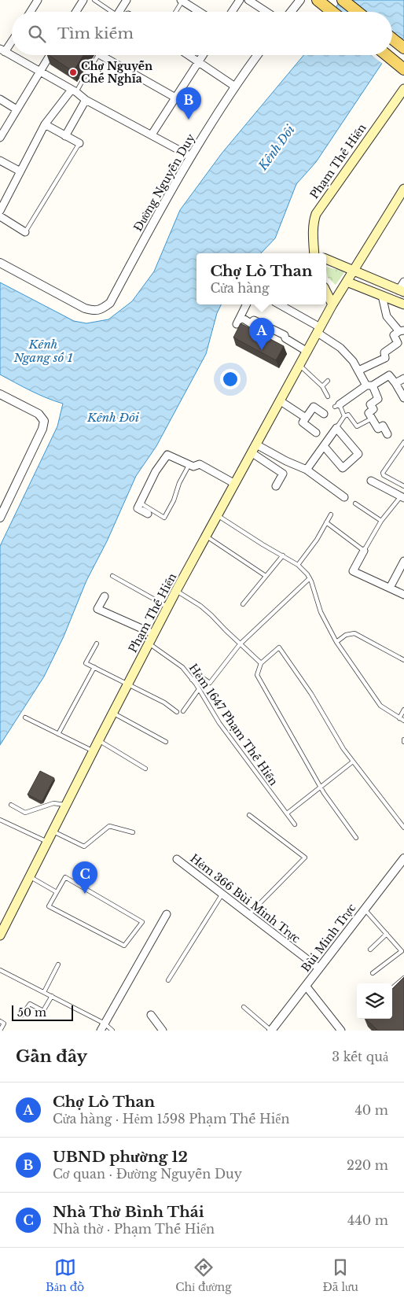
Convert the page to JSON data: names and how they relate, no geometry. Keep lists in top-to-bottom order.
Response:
{
  "streets": {
    "main road": ["Phạm Thế Hiển"],
    "street": ["Đường Nguyễn Duy", "Hẻm 366 Bùi Minh Trực", "Bùi Minh Trực"],
    "lane": ["Hẻm 1647 Phạm Thế Hiển"]
  },
  "crossings": [
    ["Phạm Thế Hiển", "Hẻm 1647 Phạm Thế Hiển"],
    ["Hẻm 366 Bùi Minh Trực", "Bùi Minh Trực"]
  ],
  "water": ["Kênh Đôi", "Kênh Ngang số 1"],
  "places": ["Chợ Nguyễn Chế Nghĩa"],
  "scale_bar": "50 m",
  "page": {
    "search": "Tìm kiếm",
    "pins": ["B", "A", "C"],
    "popup": ["Chợ Lò Than", "Cửa hàng"],
    "scale": "50 m",
    "heading": ["Gần đây", "3 kết quả"],
    "list": [
      {
        "mark": "A",
        "name": "Chợ Lò Than",
        "note": "Cửa hàng · Hẻm 1598 Phạm Thế Hiển",
        "value": "40 m"
      },
      {
        "mark": "B",
        "name": "UBND phường 12",
        "note": "Cơ quan · Đường Nguyễn Duy",
        "value": "220 m"
      },
      {
        "mark": "C",
        "name": "Nhà Thờ Bình Thái",
        "note": "Nhà thờ · Phạm Thế Hiển",
        "value": "440 m"
      }
    ],
    "nav": ["Bản đồ", "Chỉ đường", "Đã lưu"]
  }
}
